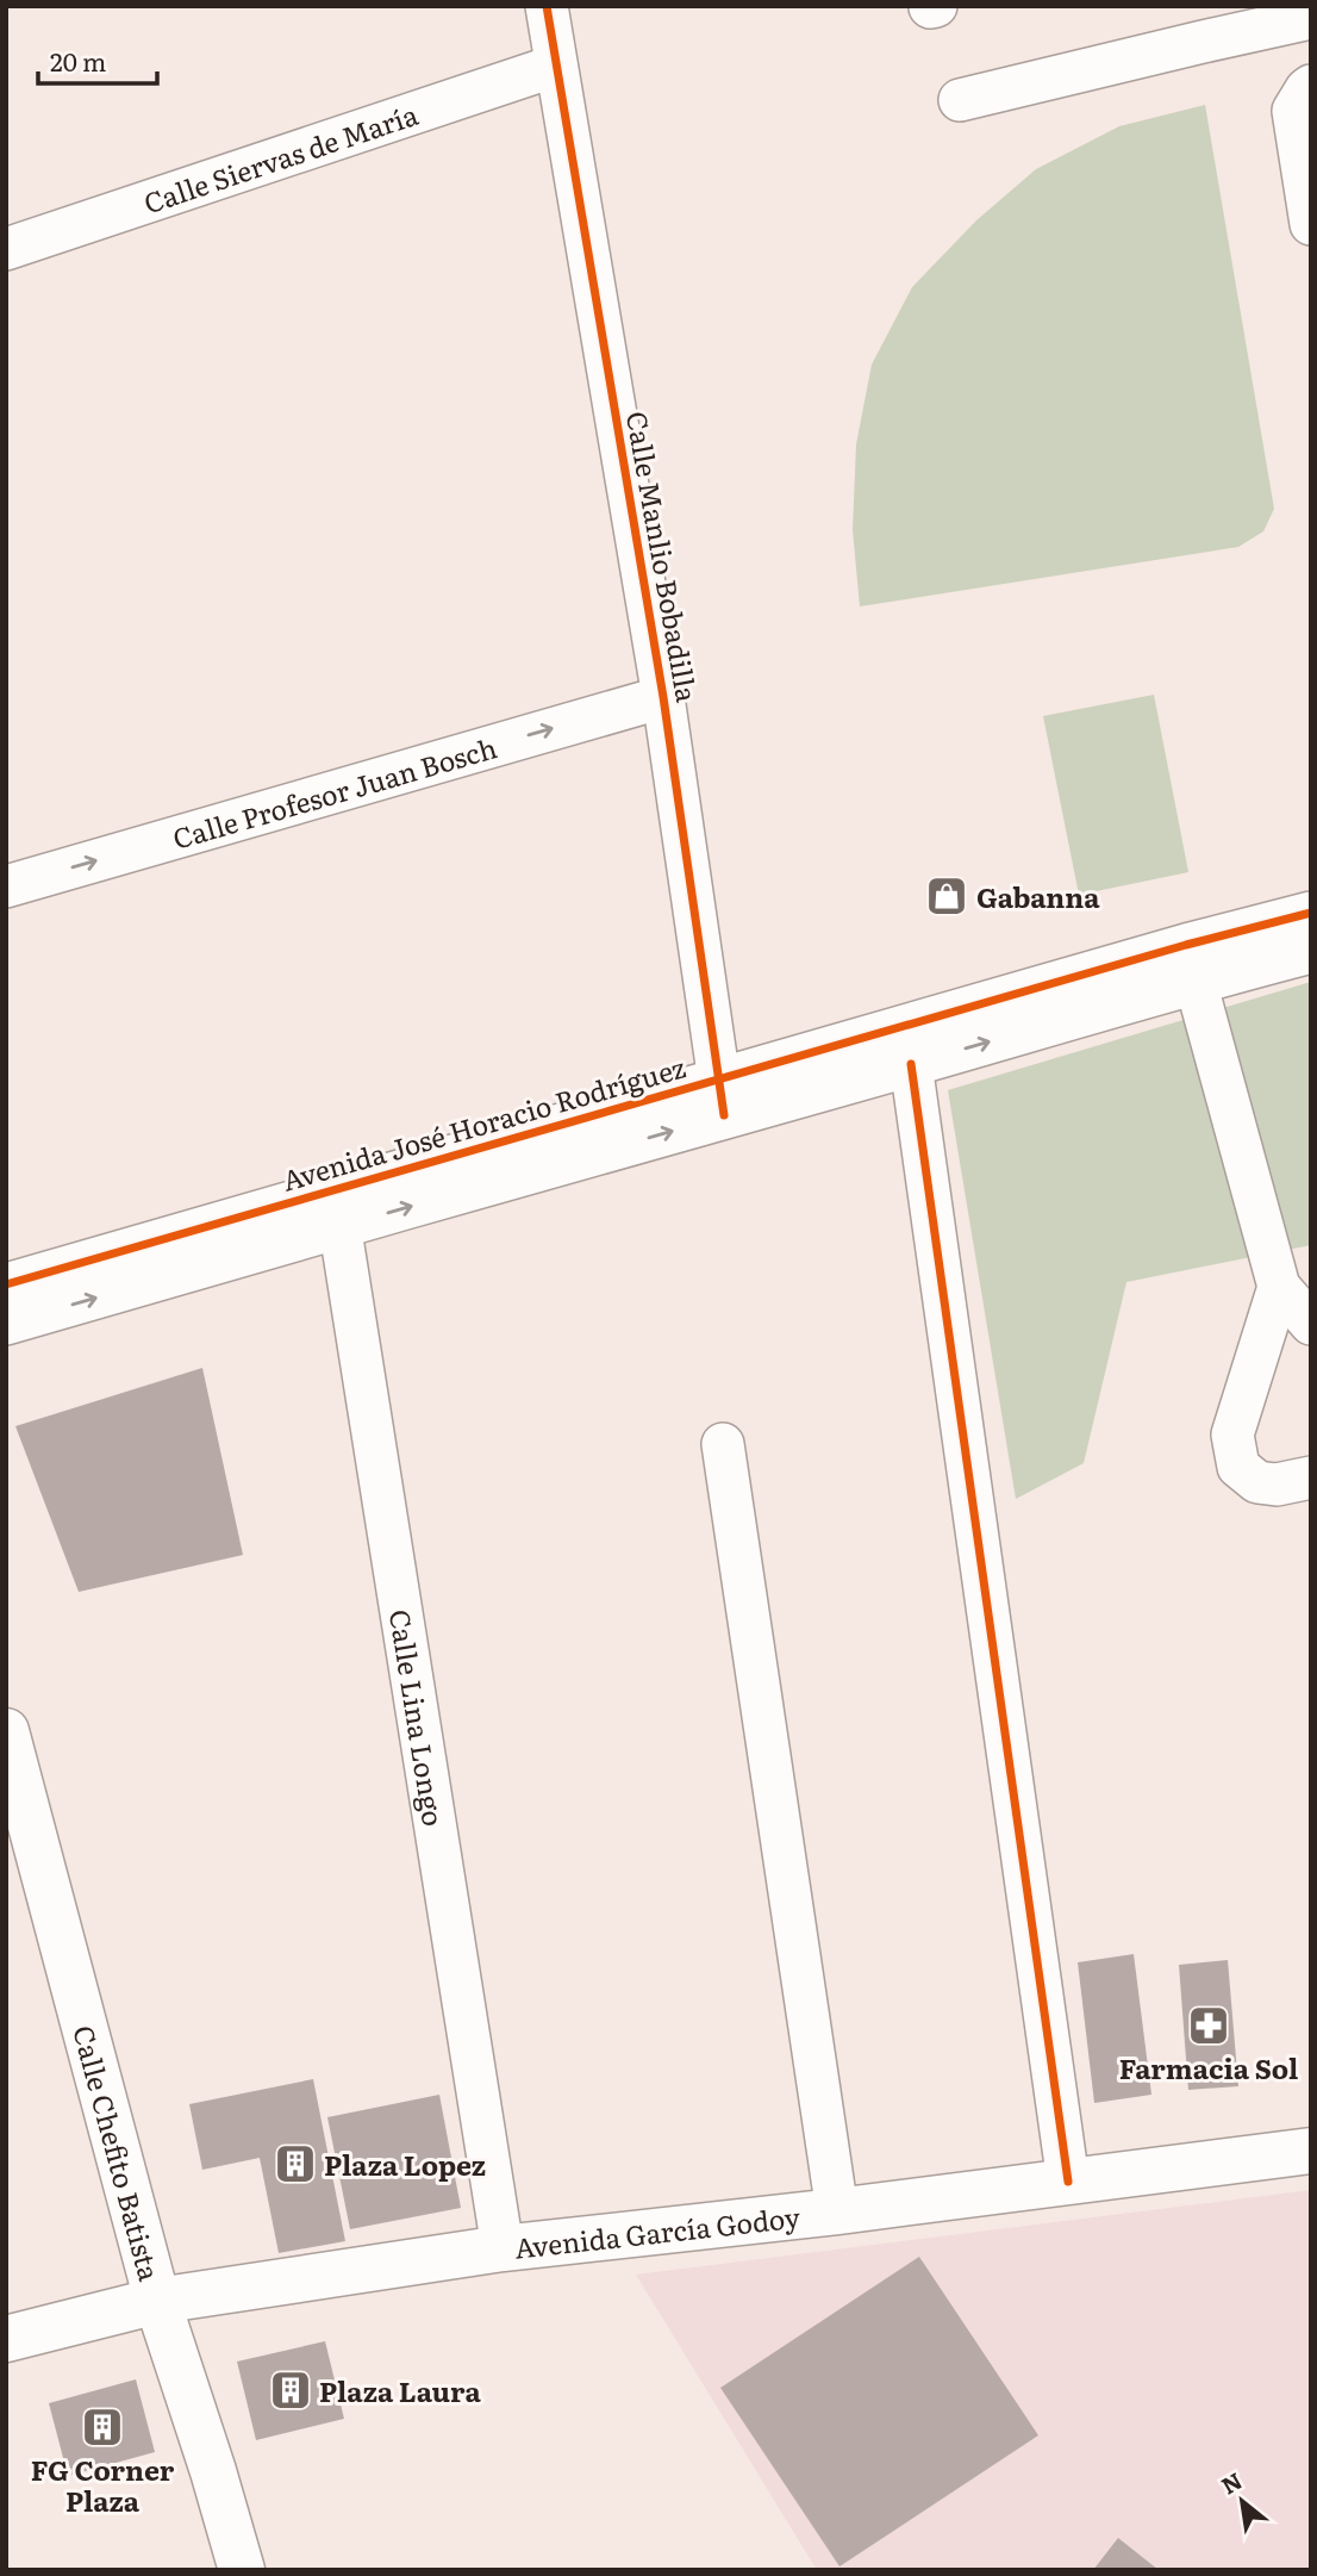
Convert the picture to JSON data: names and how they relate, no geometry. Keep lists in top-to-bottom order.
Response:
{
  "streets": {
    "main road": ["Calle Chefito Batista", "Avenida García Godoy"],
    "street": [
      "Calle Siervas de María",
      "Calle Manlio Bobadilla",
      "Calle Profesor Juan Bosch",
      "Avenida José Horacio Rodríguez",
      "Calle Lina Longo"
    ]
  },
  "crossings": [
    ["Calle Siervas de María", "Calle Manlio Bobadilla"],
    ["Calle Manlio Bobadilla", "Calle Profesor Juan Bosch"],
    ["Calle Manlio Bobadilla", "Avenida José Horacio Rodríguez"],
    ["Avenida José Horacio Rodríguez", "Calle Lina Longo"],
    ["Calle Lina Longo", "Avenida García Godoy"],
    ["Calle Chefito Batista", "Avenida García Godoy"]
  ],
  "one_way": ["Calle Profesor Juan Bosch"],
  "places": {
    "shop": ["Gabanna"],
    "pharmacy": ["Farmacia Sol"],
    "building": ["Plaza Lopez", "Plaza Laura", "FG Corner Plaza"]
  },
  "scale_bar": "20 m",
  "north": "top left"
}
